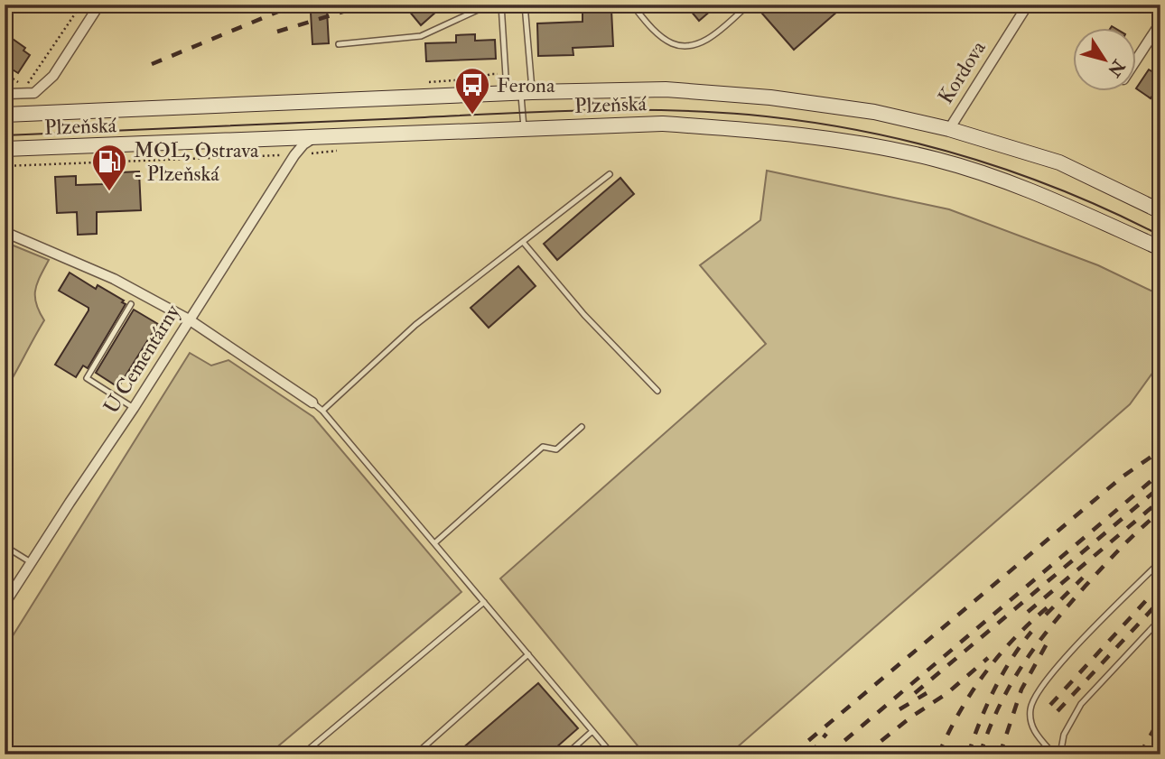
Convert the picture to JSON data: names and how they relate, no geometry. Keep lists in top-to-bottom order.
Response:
{
  "streets": {
    "main road": ["Plzeňská"],
    "street": ["Kordova", "U Cementárny"]
  },
  "crossings": [
    ["Kordova", "Plzeňská"],
    ["Plzeňská", "U Cementárny"]
  ],
  "places": {
    "bus stop": ["Ferona"],
    "fuel station": ["MOL, Ostrava - Plzeňská"]
  },
  "north": "bottom right"
}
